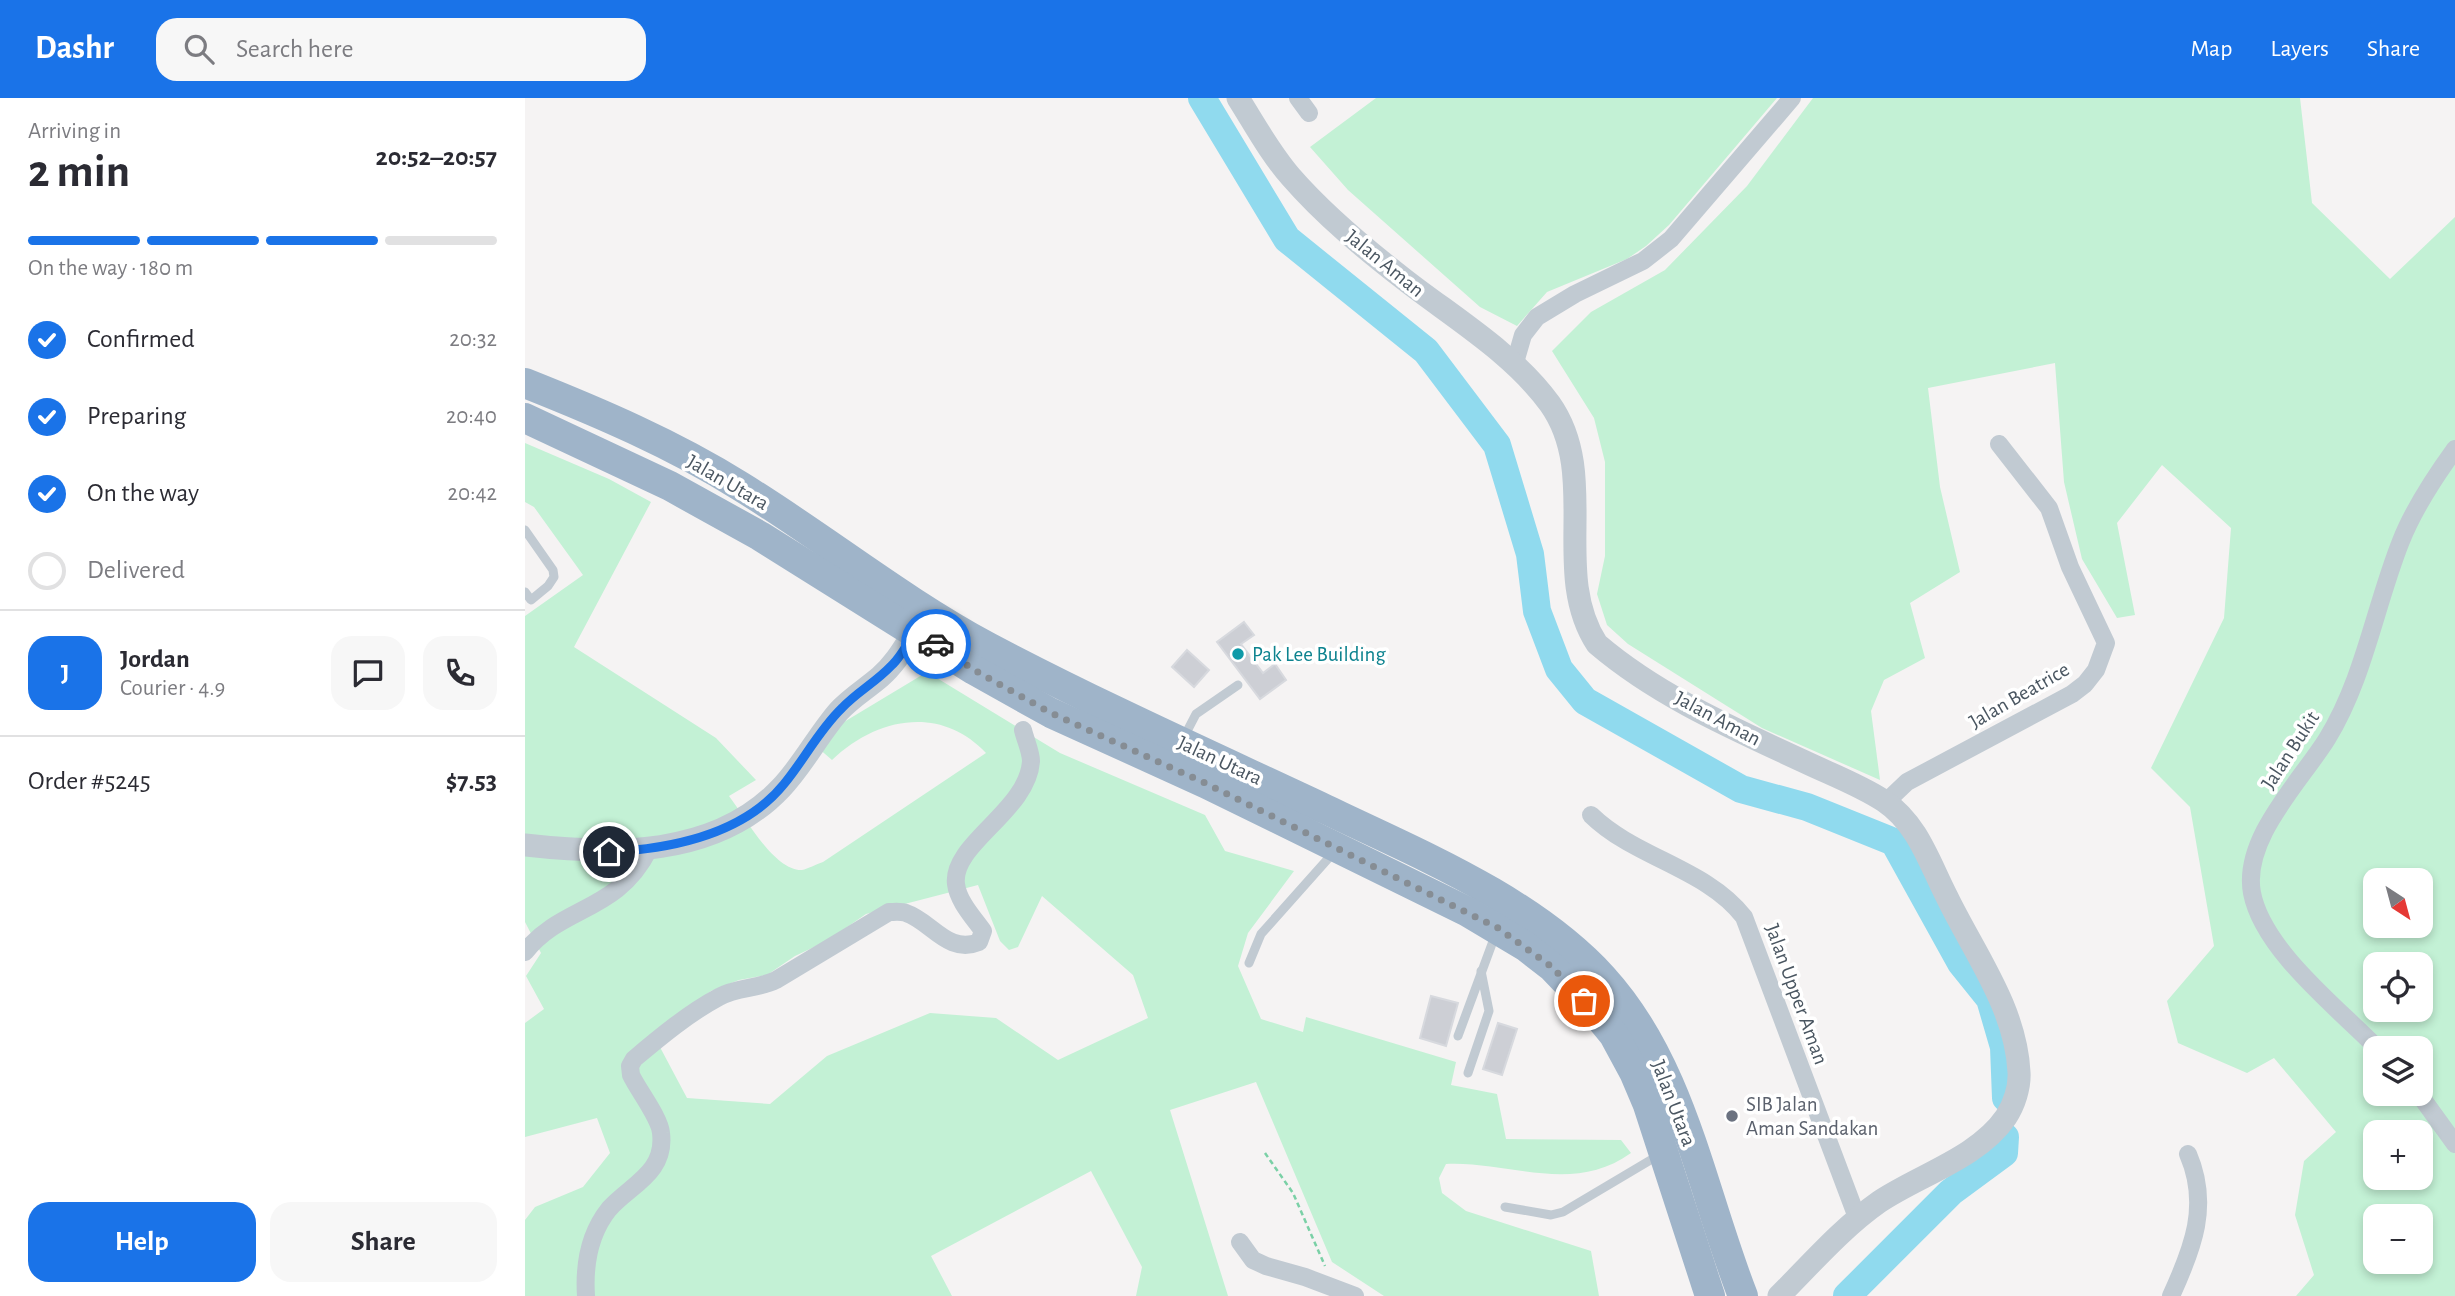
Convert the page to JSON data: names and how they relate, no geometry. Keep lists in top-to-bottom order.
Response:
{
  "streets": {
    "highway": ["Jalan Utara"],
    "street": [
      "Jalan Aman",
      "Jalan Beatrice",
      "Jalan Bukit",
      "Jalan Upper Aman"
    ]
  },
  "crossings": [
    ["Jalan Aman", "Jalan Beatrice"],
    ["Jalan Aman", "Jalan Upper Aman"]
  ],
  "places": ["Pak Lee Building", "SIB Jalan Aman Sandakan"],
  "north": "bottom right",
  "page": {
    "header": "Dashr",
    "search": "Search here",
    "nav": ["Map", "Layers", "Share"],
    "heading": ["2 min", "Arriving in", "20:52–20:57"],
    "panel": [
      "Jordan",
      "Courier · 4.9",
      "Order #5245",
      "$7.53"
    ],
    "bar": "On the way · 180 m",
    "list": [
      ["Confirmed", "20:32"],
      ["Preparing", "20:40"],
      ["On the way", "20:42"],
      "Delivered"
    ],
    "round": "J",
    "map_buttons": ["+", "−"],
    "buttons": ["Help", "Share"]
  }
}
